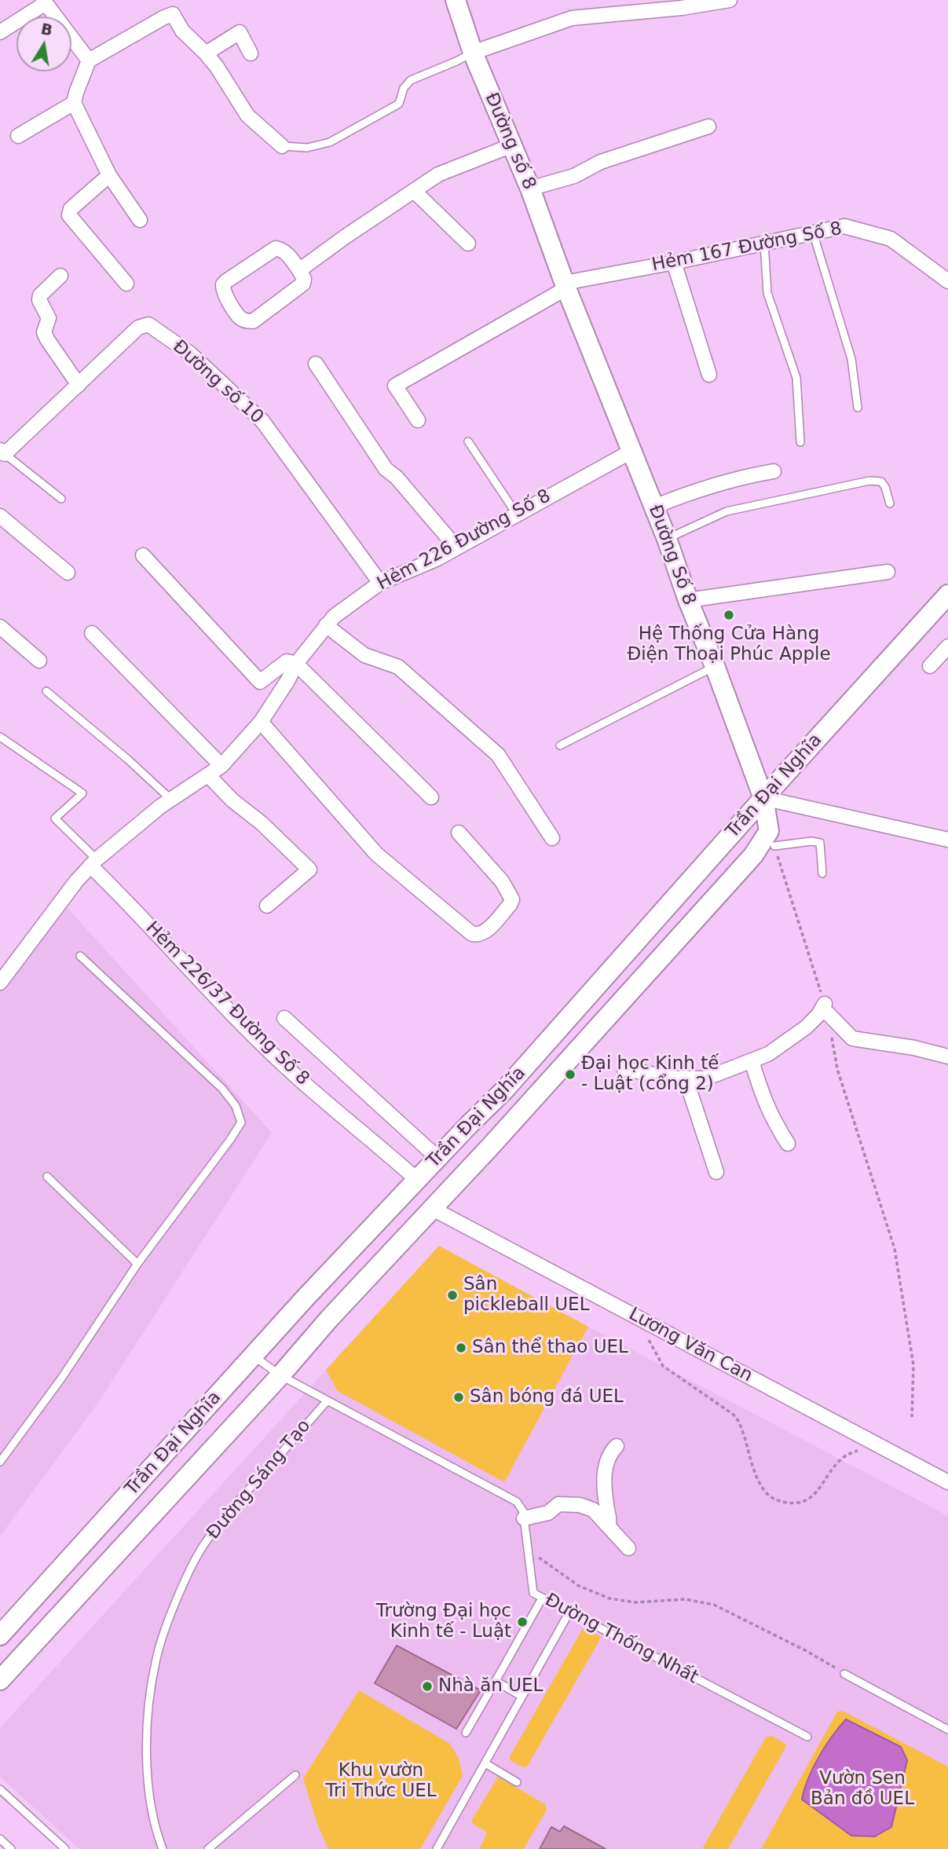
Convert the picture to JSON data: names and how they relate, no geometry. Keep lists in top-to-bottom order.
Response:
{
  "streets": {
    "street": [
      "Đường số 8",
      "Hẻm 167 Đường Số 8",
      "Đường số 10",
      "Hẻm 226 Đường Số 8",
      "Đường Số 8",
      "Trần Đại Nghĩa",
      "Hẻm 226/37 Đường Số 8",
      "Lương Văn Can"
    ],
    "lane": ["Đường Sáng Tạo", "Đường Thống Nhất"]
  },
  "crossings": [
    ["Đường số 8", "Hẻm 167 Đường Số 8"],
    ["Đường số 8", "Đường Số 8"],
    ["Hẻm 167 Đường Số 8", "Đường Số 8"],
    ["Đường số 10", "Hẻm 226 Đường Số 8"],
    ["Hẻm 226 Đường Số 8", "Đường Số 8"],
    ["Hẻm 226 Đường Số 8", "Hẻm 226/37 Đường Số 8"],
    ["Đường Số 8", "Trần Đại Nghĩa"],
    ["Trần Đại Nghĩa", "Hẻm 226/37 Đường Số 8"],
    ["Trần Đại Nghĩa", "Lương Văn Can"],
    ["Trần Đại Nghĩa", "Đường Thống Nhất"],
    ["Đường Sáng Tạo", "Đường Thống Nhất"]
  ],
  "parks": ["Khu vườn Tri Thức UEL", "Vườn Sen Bản đồ UEL"],
  "places": [
    "Hệ Thống Cửa Hàng Điện Thoại Phúc Apple",
    "Đại học Kinh tế - Luật (cổng 2)",
    "Sân pickleball UEL",
    "Sân thể thao UEL",
    "Sân bóng đá UEL",
    "Trường Đại học Kinh tế - Luật",
    "Nhà ăn UEL"
  ],
  "north": "top"
}
